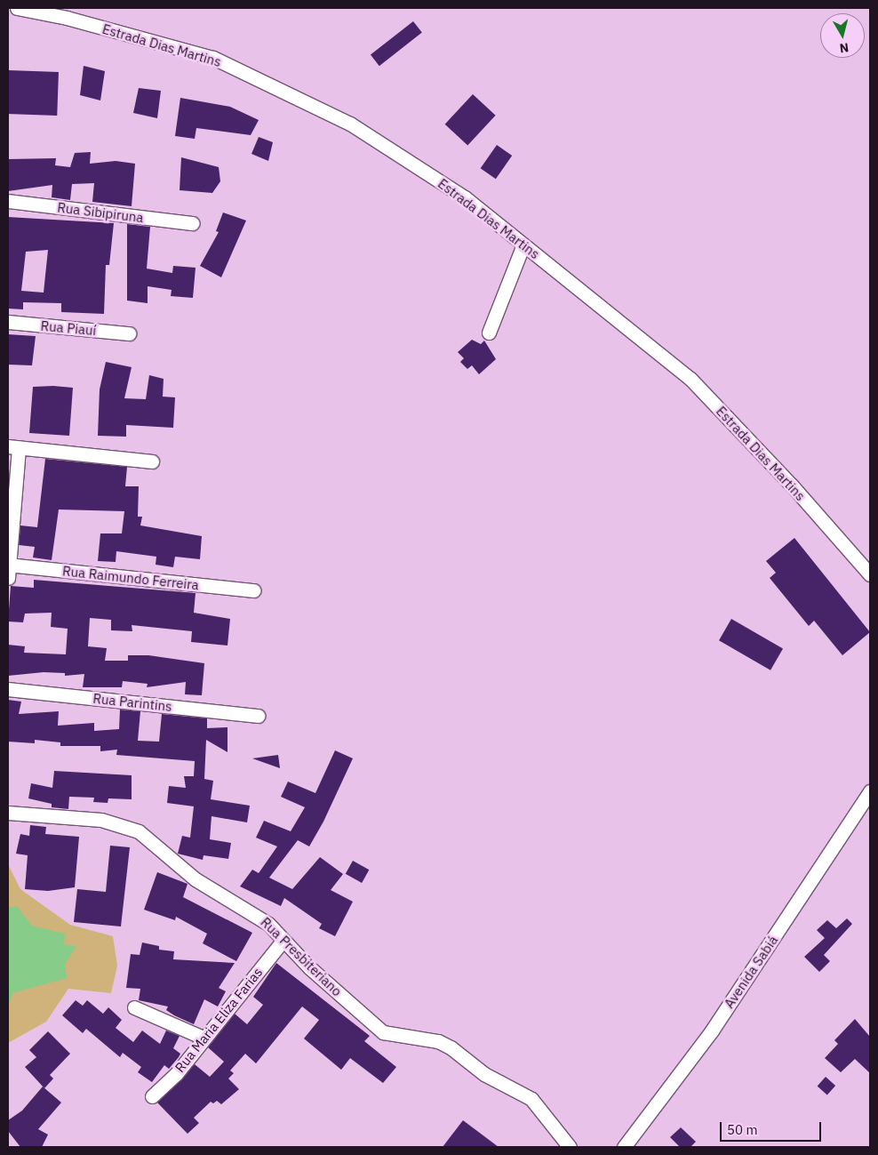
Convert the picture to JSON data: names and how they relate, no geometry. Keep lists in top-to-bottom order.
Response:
{
  "streets": {
    "street": [
      "Estrada Dias Martins",
      "Rua Sibipiruna",
      "Rua Piauí",
      "Rua Raimundo Ferreira",
      "Rua Parintins",
      "Rua Presbiteriano",
      "Avenida Sabiá",
      "Rua Maria Eliza Farias"
    ]
  },
  "crossings": [
    ["Rua Presbiteriano", "Rua Maria Eliza Farias"]
  ],
  "scale_bar": "50 m",
  "north": "bottom"
}
